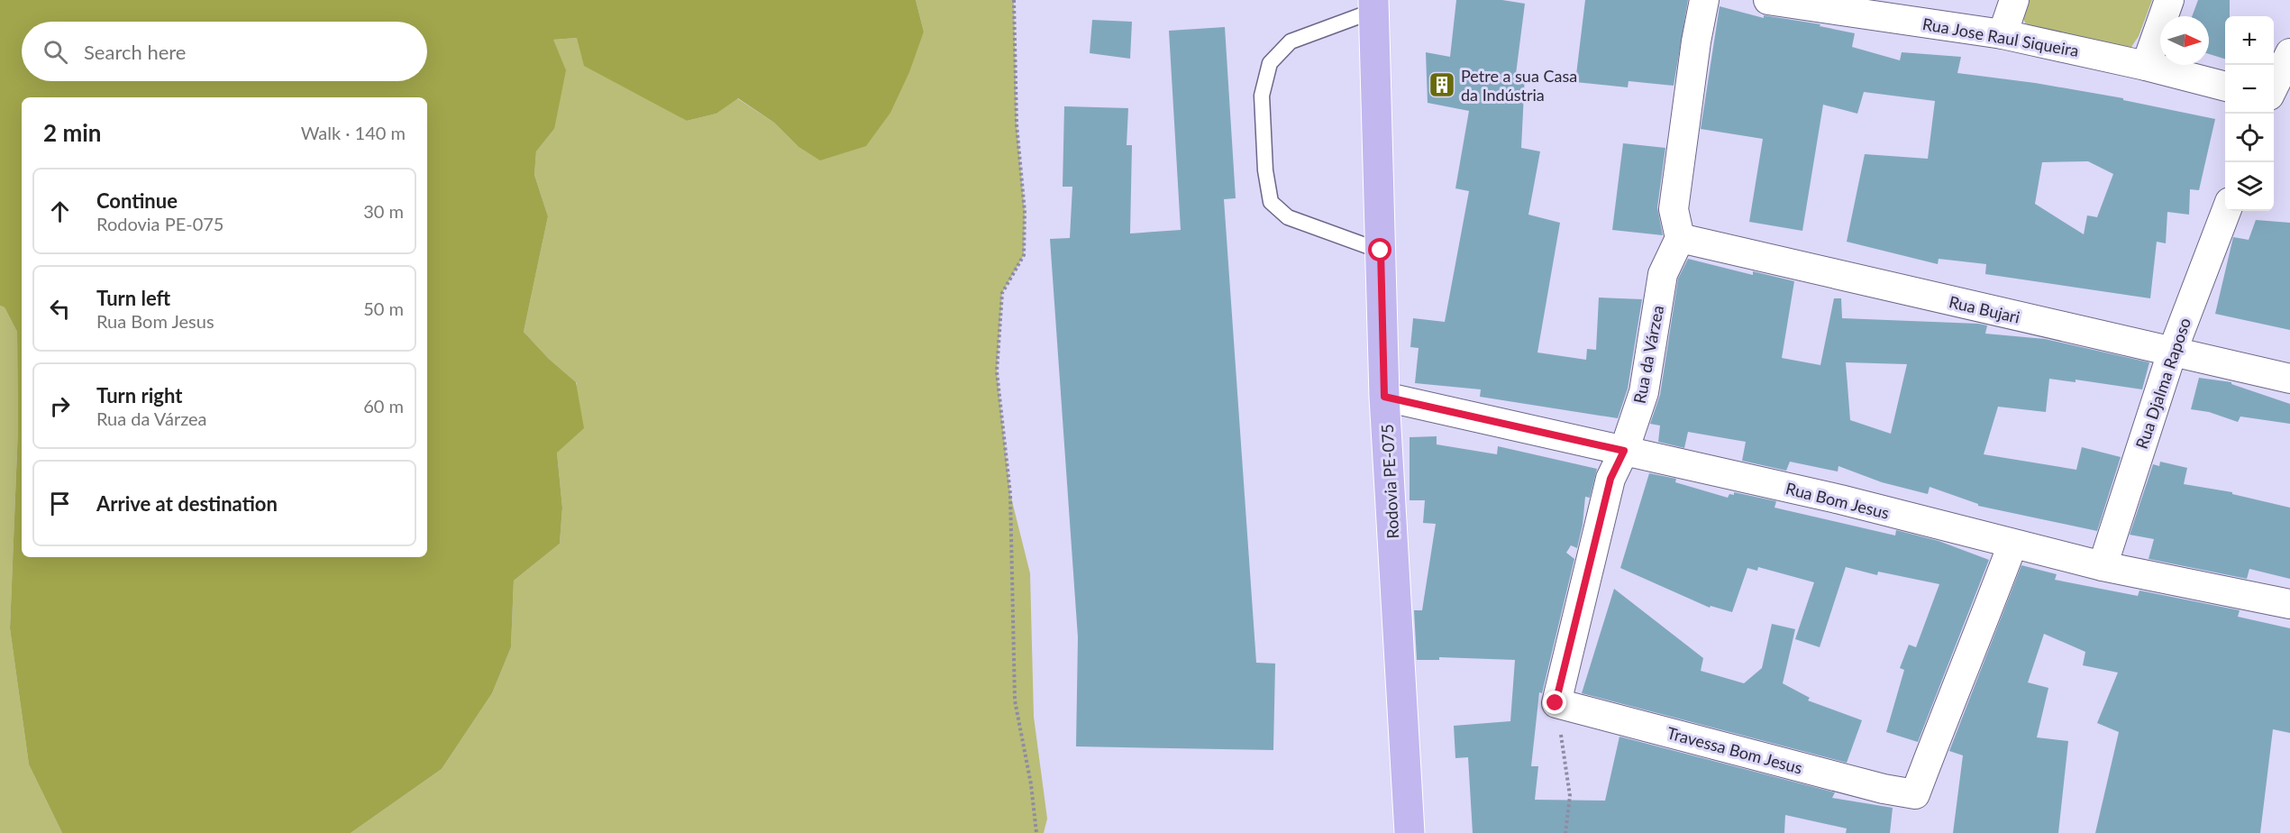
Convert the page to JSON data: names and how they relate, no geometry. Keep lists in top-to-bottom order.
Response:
{
  "streets": {
    "main road": ["Rodovia PE-075"],
    "street": [
      "Rua Jose Raul Siqueira",
      "Rua Bujari",
      "Rua da Várzea",
      "Rua Djalma Raposo",
      "Rua Bom Jesus",
      "Travessa Bom Jesus"
    ]
  },
  "crossings": [
    ["Rua Bujari", "Rua da Várzea"],
    ["Rua Bujari", "Rua Djalma Raposo"],
    ["Rua da Várzea", "Rua Bom Jesus"],
    ["Rua da Várzea", "Travessa Bom Jesus"],
    ["Rua Djalma Raposo", "Rua Bom Jesus"],
    ["Rodovia PE-075", "Rua Bom Jesus"],
    ["Rua Bom Jesus", "Travessa Bom Jesus"]
  ],
  "places": {
    "building": ["Petre a sua Casa da Indústria"]
  },
  "north": "right",
  "page": {
    "map_buttons": ["+", "−"],
    "search": "Search here",
    "heading": ["2 min", "Walk · 140 m"],
    "list": [
      ["Continue", "Rodovia PE-075", "30 m"],
      ["Turn left", "Rua Bom Jesus", "50 m"],
      ["Turn right", "Rua da Várzea", "60 m"],
      "Arrive at destination"
    ]
  }
}
